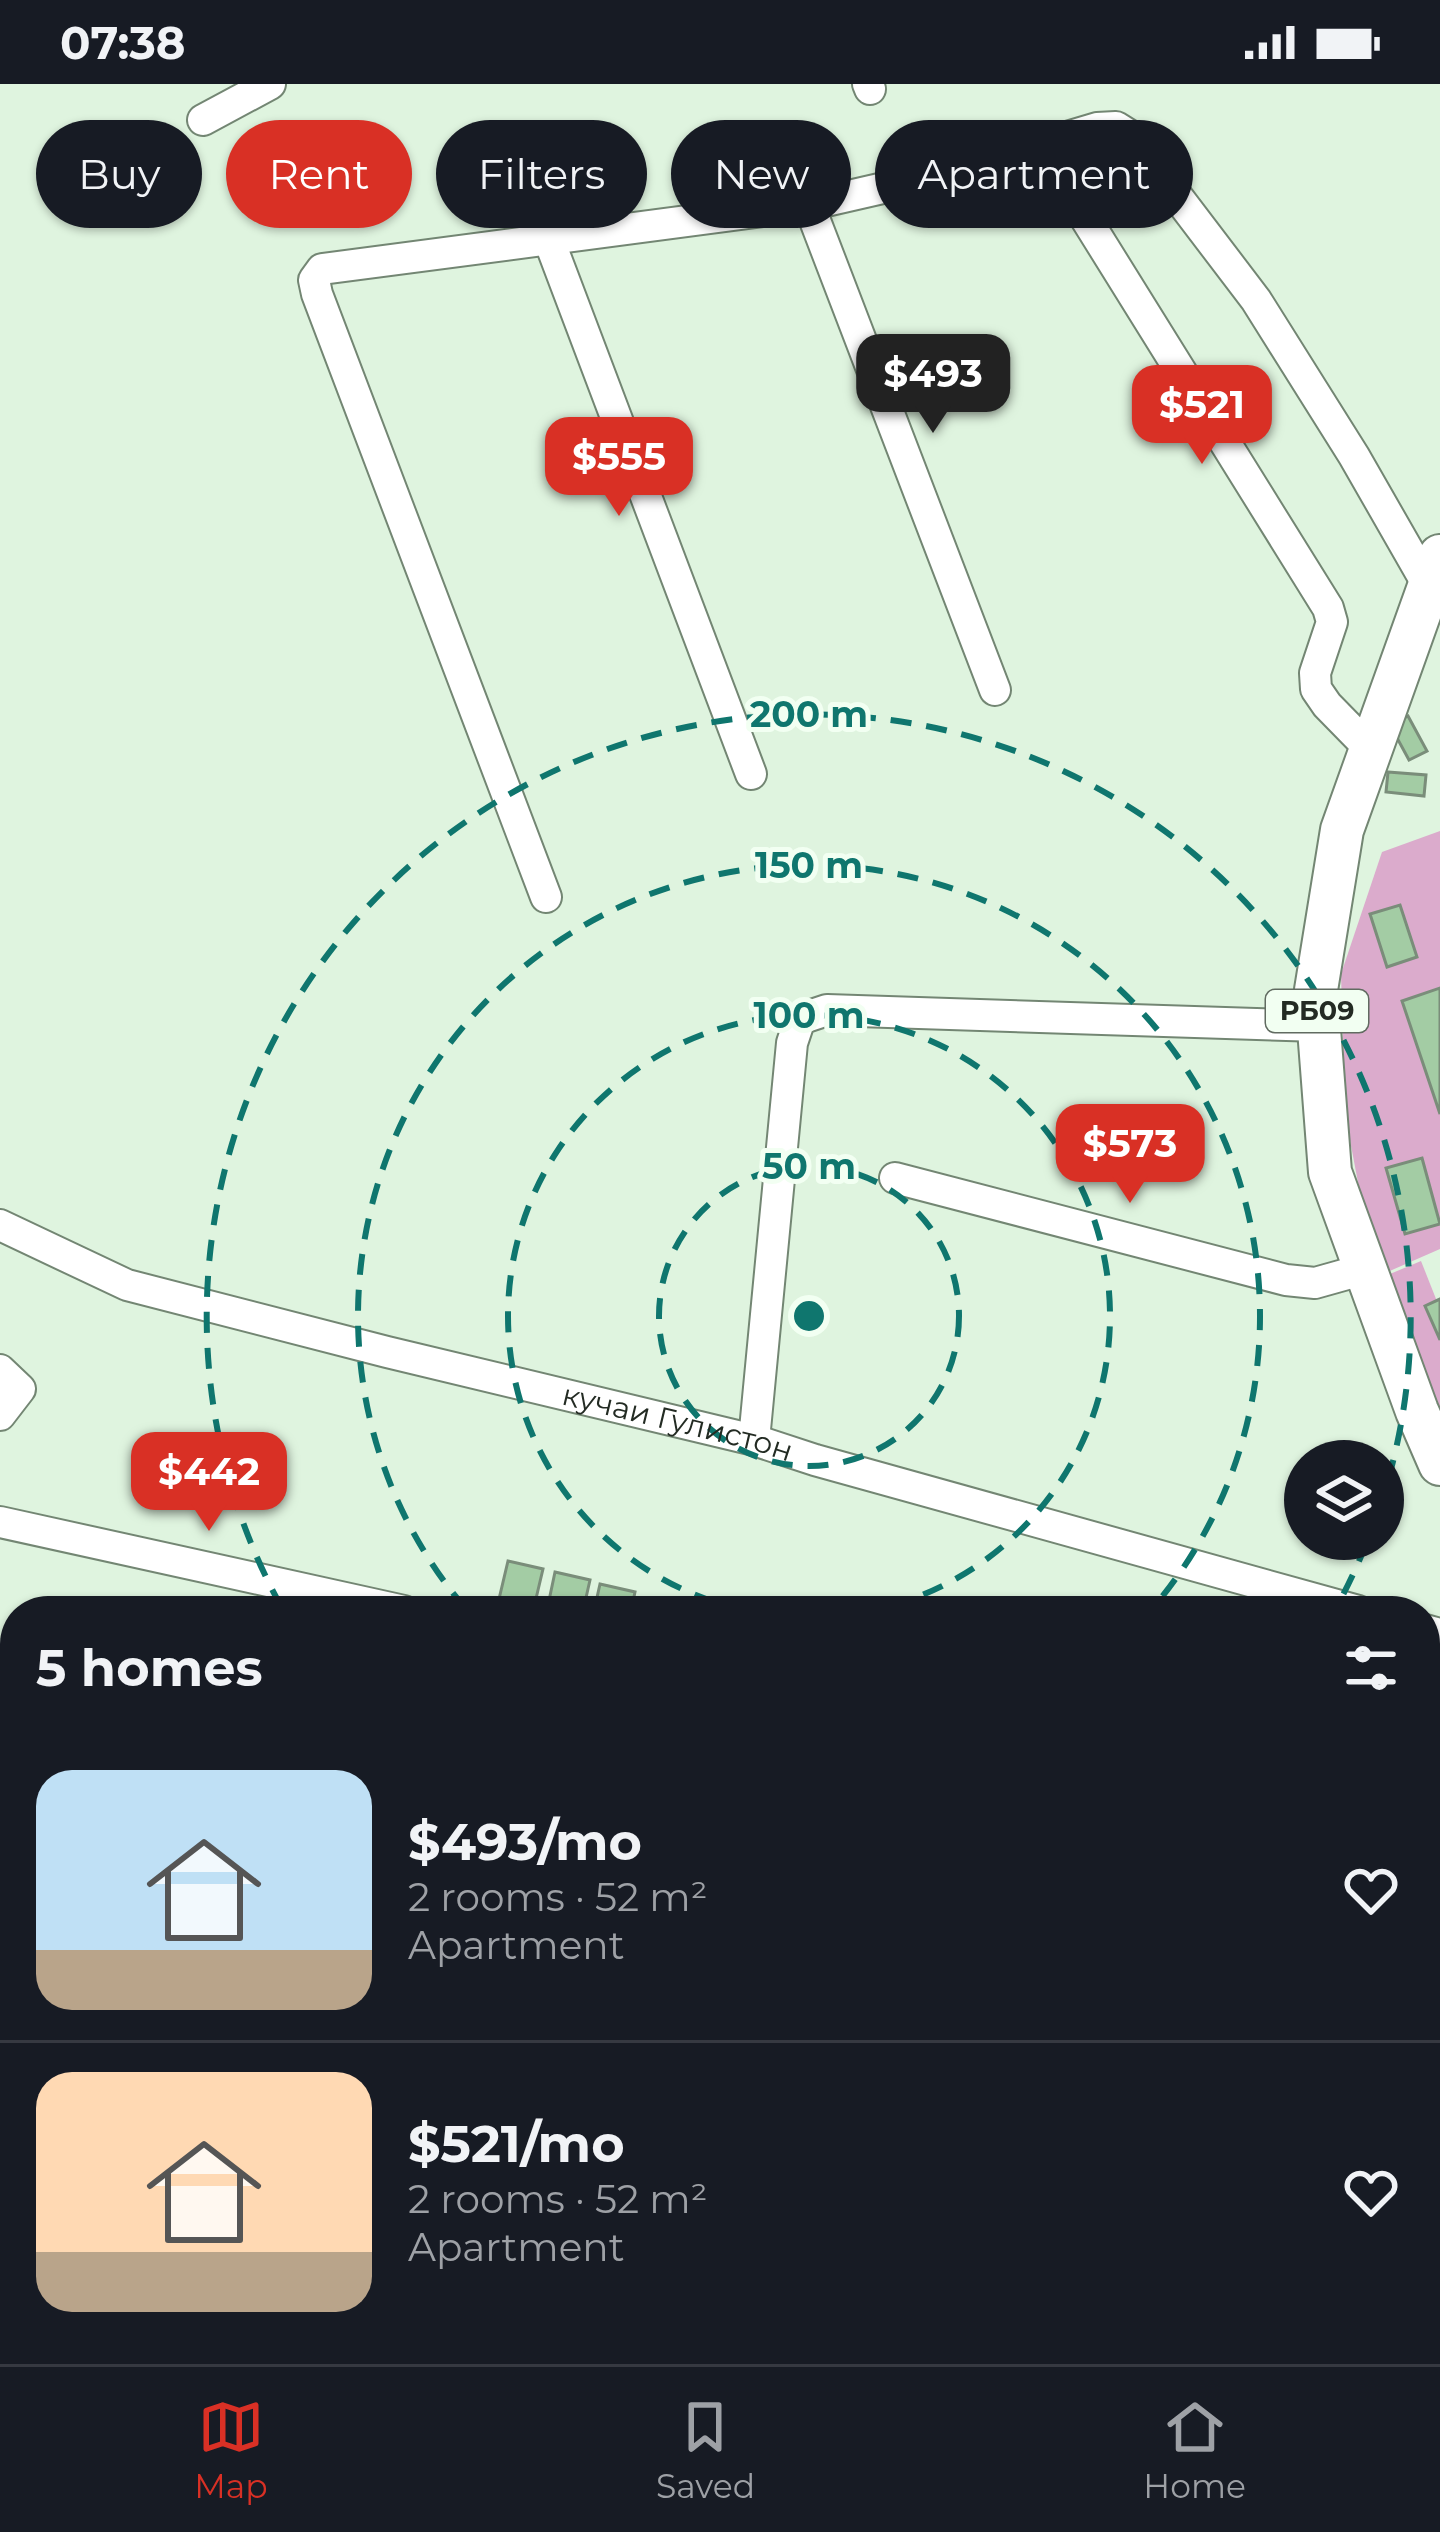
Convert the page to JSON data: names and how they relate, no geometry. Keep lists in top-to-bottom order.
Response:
{
  "streets": {
    "highway": ["РБ09"],
    "street": ["кучаи Гулистон"]
  },
  "page": {
    "status": "07:38",
    "chip": [
      "Buy",
      "Rent",
      "Filters",
      "New",
      "Apartment"
    ],
    "price": [
      "$493",
      "$521",
      "$555",
      "$573",
      "$442"
    ],
    "heading": "5 homes",
    "list": [
      {
        "name": "$493/mo",
        "note": "2 rooms · 52 m² · Apartment"
      },
      {
        "name": "$521/mo",
        "note": "2 rooms · 52 m² · Apartment"
      }
    ],
    "tabs": ["Map", "Saved", "Home"]
  },
  "rings": [
    "200 m",
    "150 m",
    "100 m",
    "50 m"
  ]
}
